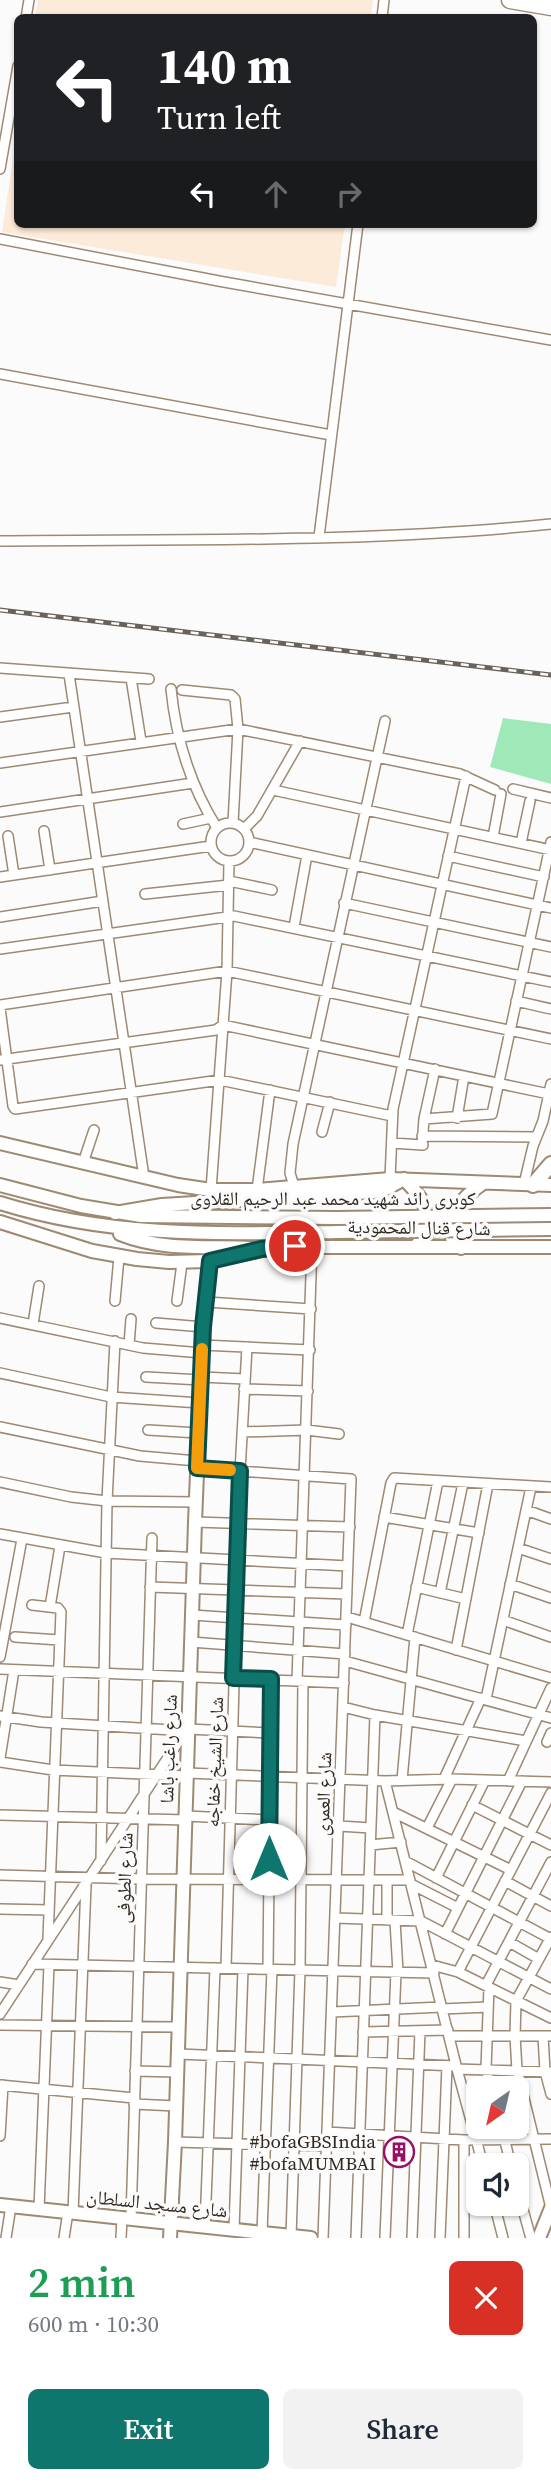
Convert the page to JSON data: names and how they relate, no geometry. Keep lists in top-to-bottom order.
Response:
{
  "streets": {
    "street": [
      "كوبرى رائد شهيد محمد عبد الرحيم القلاوى",
      "شارع قنال المحمودية",
      "شارع راغب باشا",
      "شارع الشيخ خفاجه",
      "شارع العمرى",
      "شارع الطوفى",
      "شارع مسجد السلطان"
    ]
  },
  "crossings": [
    ["شارع قنال المحمودية", "شارع راغب باشا"],
    ["شارع راغب باشا", "شارع مسجد السلطان"],
    ["شارع الطوفى", "شارع مسجد السلطان"]
  ],
  "places": {
    "building": ["#bofaGBSIndia #bofaMUMBAI"]
  },
  "north": "bottom left",
  "page": {
    "turn": ["140 m", "Turn left"],
    "heading": ["2 min", "600 m · 10:30"],
    "buttons": ["Exit", "Share"]
  }
}
